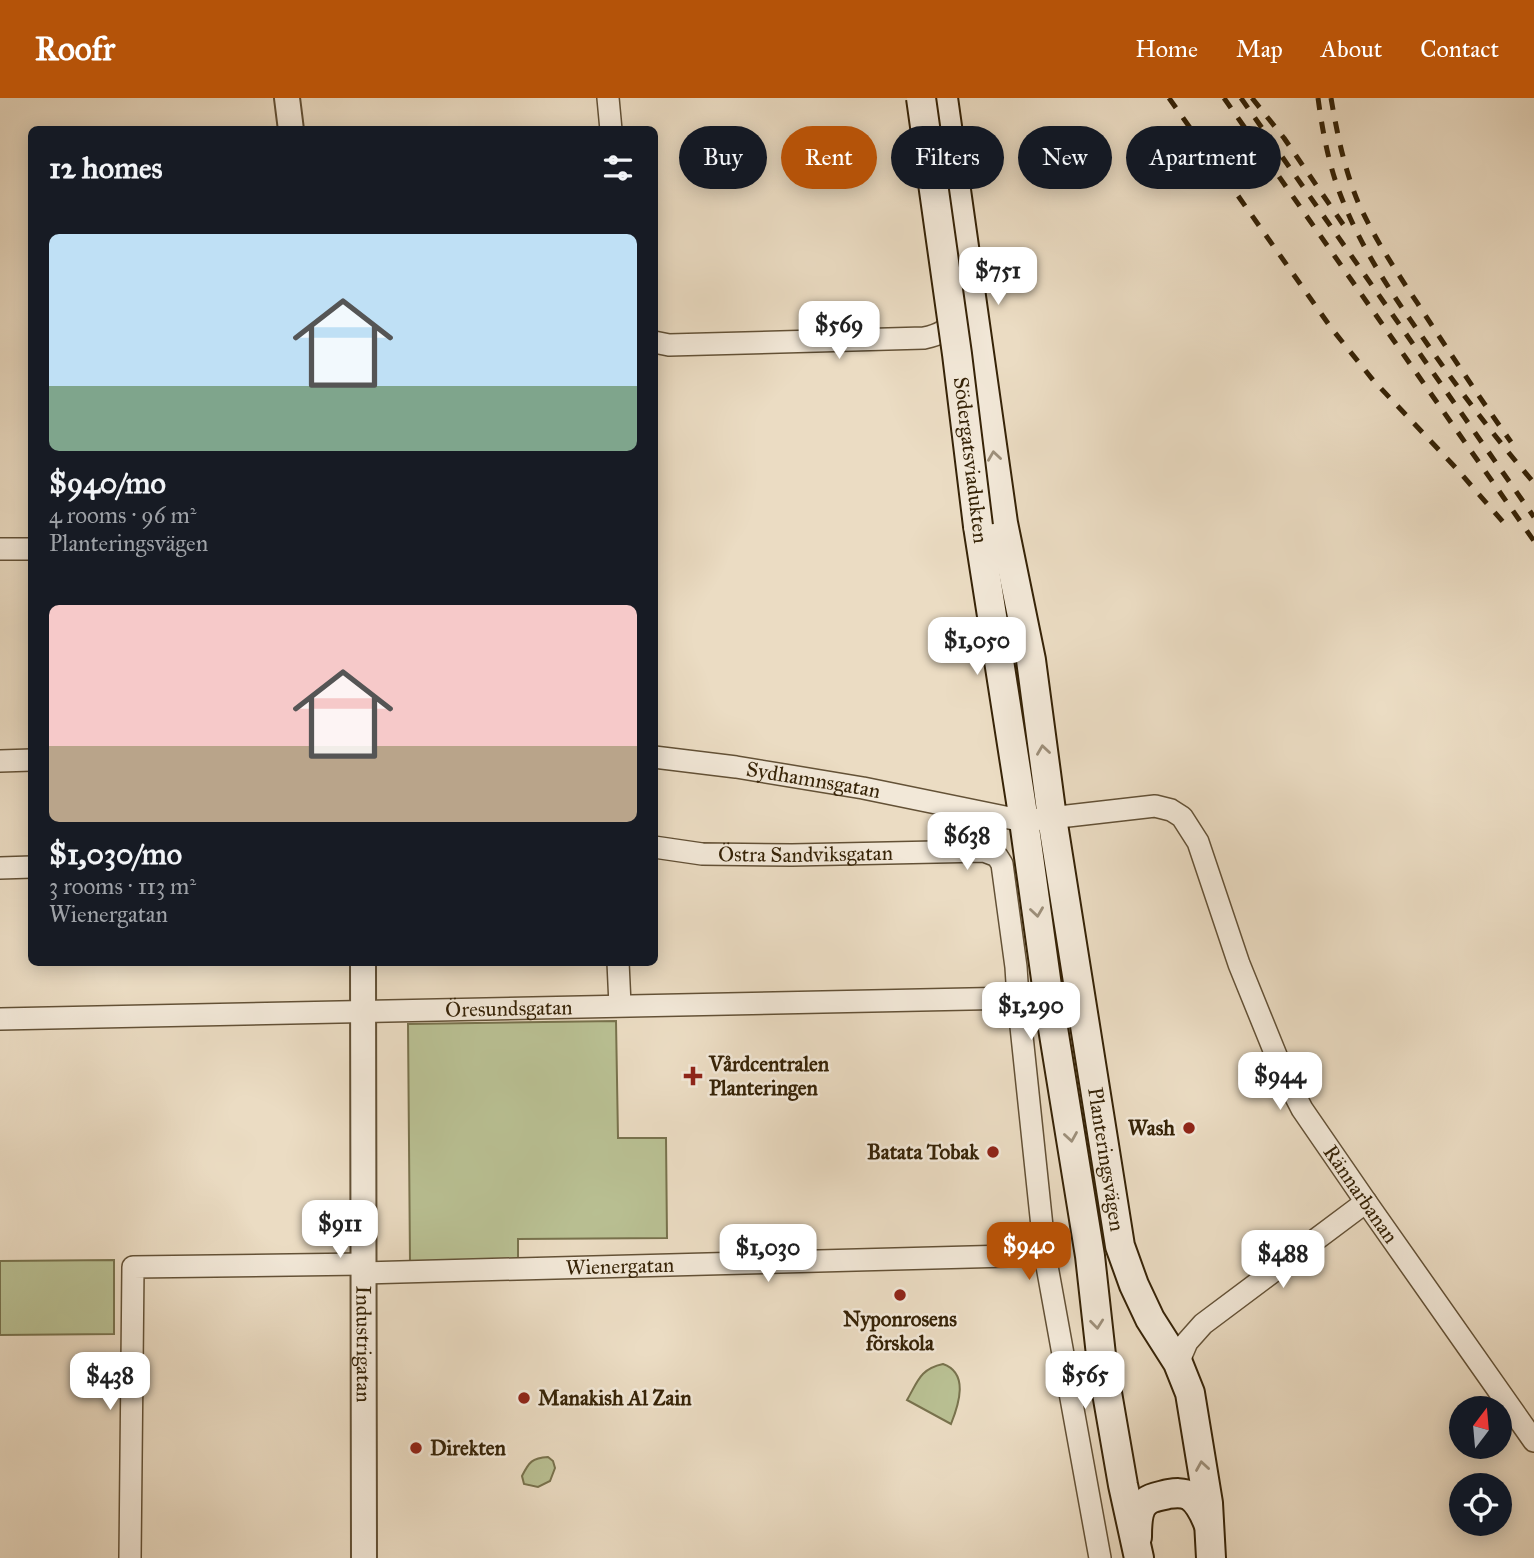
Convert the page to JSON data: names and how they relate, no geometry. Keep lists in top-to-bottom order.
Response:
{
  "streets": {
    "main road": ["Södergatsviadukten", "Planteringsvägen"],
    "street": [
      "Sydhamnsgatan",
      "Östra Sandviksgatan",
      "Öresundsgatan",
      "Rännarbanan",
      "Wienergatan",
      "Industrigatan"
    ]
  },
  "crossings": [
    ["Södergatsviadukten", "Sydhamnsgatan"],
    ["Södergatsviadukten", "Planteringsvägen"],
    ["Södergatsviadukten", "Rännarbanan"],
    ["Sydhamnsgatan", "Planteringsvägen"],
    ["Sydhamnsgatan", "Rännarbanan"],
    ["Östra Sandviksgatan", "Öresundsgatan"],
    ["Öresundsgatan", "Industrigatan"],
    ["Planteringsvägen", "Rännarbanan"],
    ["Wienergatan", "Industrigatan"]
  ],
  "places": {
    "health": ["Vårdcentralen Planteringen"],
    "other": [
      "Wash",
      "Batata Tobak",
      "Nyponrosens förskola",
      "Manakish Al Zain",
      "Direkten"
    ]
  },
  "north": "top",
  "page": {
    "header": "Roofr",
    "nav": [
      "Home",
      "Map",
      "About",
      "Contact"
    ],
    "chip": [
      "Buy",
      "Rent",
      "Filters",
      "New",
      "Apartment"
    ],
    "heading": "12 homes",
    "list": [
      {
        "name": "$940/mo",
        "note": "4 rooms · 96 m² · Planteringsvägen"
      },
      {
        "name": "$1,030/mo",
        "note": "3 rooms · 113 m² · Wienergatan"
      }
    ],
    "price": [
      "$751",
      "$569",
      "$1,050",
      "$638",
      "$1,290",
      "$944",
      "$911",
      "$940",
      "$1,030",
      "$488",
      "$565",
      "$438"
    ]
  }
}
